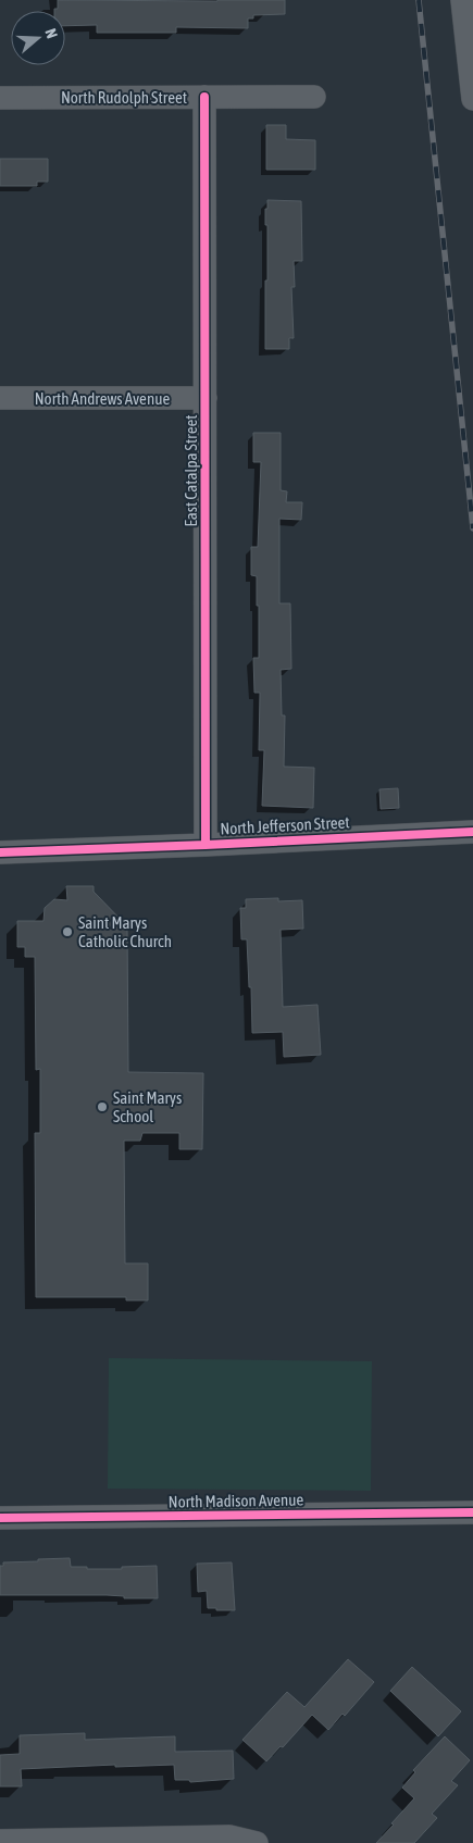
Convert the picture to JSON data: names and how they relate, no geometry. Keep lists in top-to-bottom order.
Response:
{
  "streets": {
    "street": [
      "North Rudolph Street",
      "North Andrews Avenue",
      "East Catalpa Street",
      "North Jefferson Street",
      "North Madison Avenue"
    ]
  },
  "crossings": [
    ["North Rudolph Street", "East Catalpa Street"],
    ["North Andrews Avenue", "East Catalpa Street"],
    ["East Catalpa Street", "North Jefferson Street"]
  ],
  "places": ["Saint Marys Catholic Church", "Saint Marys School"],
  "north": "right"
}
